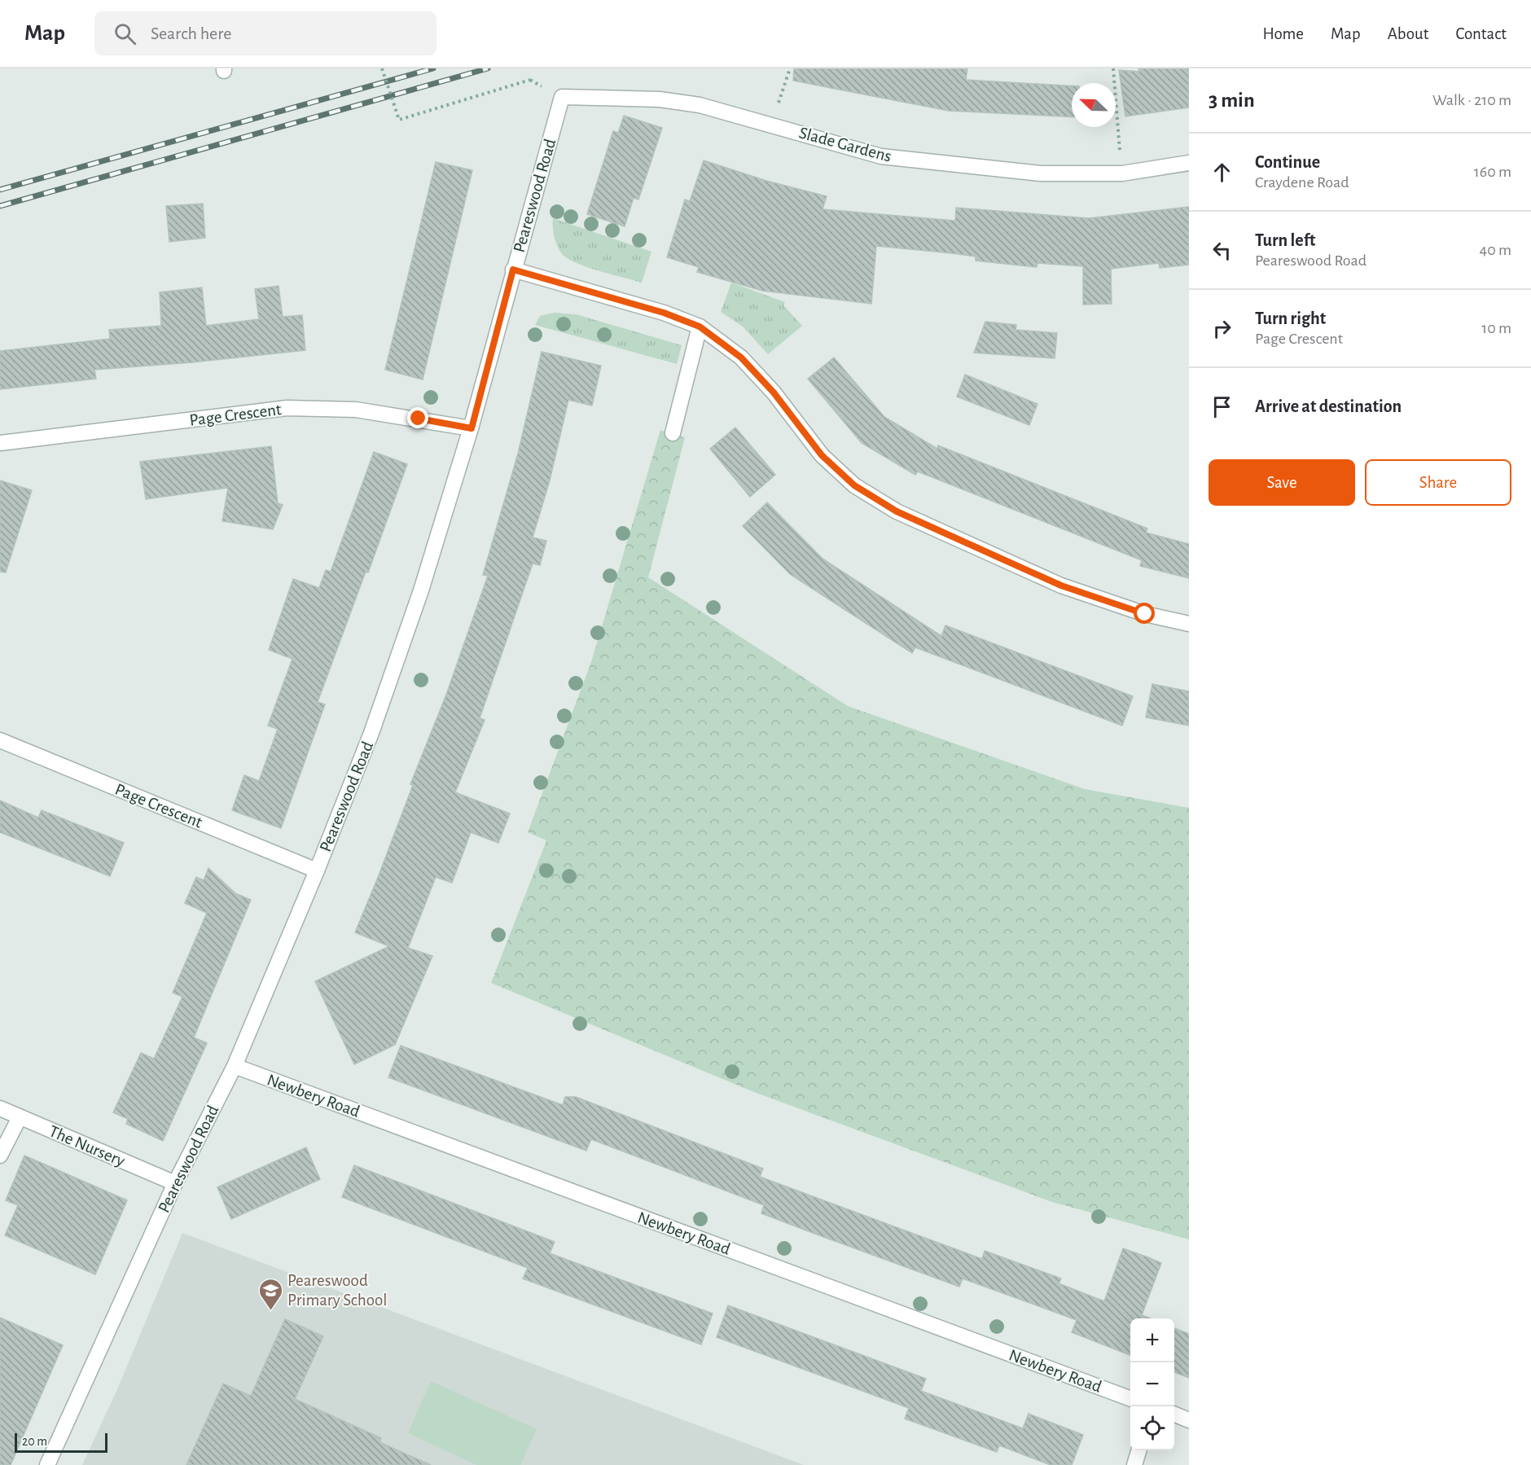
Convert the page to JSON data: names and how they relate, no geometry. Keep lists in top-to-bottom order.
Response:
{
  "streets": {
    "street": [
      "Slade Gardens",
      "Peareswood Road",
      "Page Crescent",
      "Newbery Road",
      "The Nursery"
    ]
  },
  "crossings": [
    ["Slade Gardens", "Peareswood Road"],
    ["Peareswood Road", "Page Crescent"],
    ["Peareswood Road", "Newbery Road"],
    ["Peareswood Road", "The Nursery"]
  ],
  "places": {
    "school or university": ["Peareswood Primary School"]
  },
  "scale_bar": "20 m",
  "north": "top left",
  "page": {
    "header": "Map",
    "search": "Search here",
    "nav": [
      "Home",
      "Map",
      "About",
      "Contact"
    ],
    "heading": ["3 min", "Walk · 210 m"],
    "list": [
      ["Continue", "Craydene Road", "160 m"],
      ["Turn left", "Peareswood Road", "40 m"],
      ["Turn right", "Page Crescent", "10 m"],
      "Arrive at destination"
    ],
    "buttons": ["Save", "Share"],
    "map_buttons": ["+", "−"],
    "scale": "20 m"
  }
}
